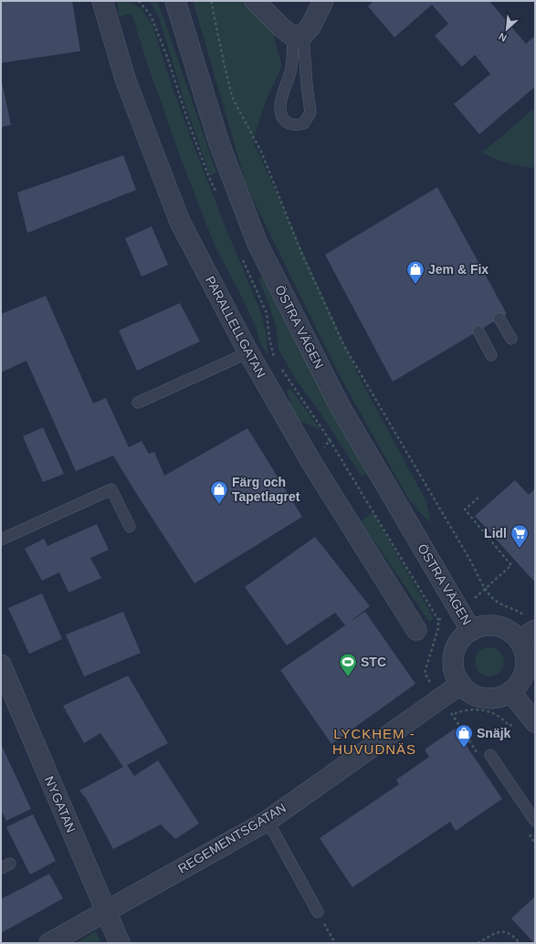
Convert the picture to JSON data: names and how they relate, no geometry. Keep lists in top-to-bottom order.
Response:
{
  "streets": {
    "street": [
      "PARALLELLGATAN",
      "ÖSTRA VÄGEN",
      "NYGATAN",
      "REGEMENTSGATAN"
    ]
  },
  "crossings": [
    ["ÖSTRA VÄGEN", "REGEMENTSGATAN"],
    ["NYGATAN", "REGEMENTSGATAN"]
  ],
  "districts": ["LYCKHEM - HUVUDNÄS"],
  "places": {
    "shop": ["Jem & Fix", "Färg och Tapetlagret", "Snäjk"],
    "supermarket": ["Lidl"],
    "sports": ["STC"]
  },
  "north": "bottom left"
}
